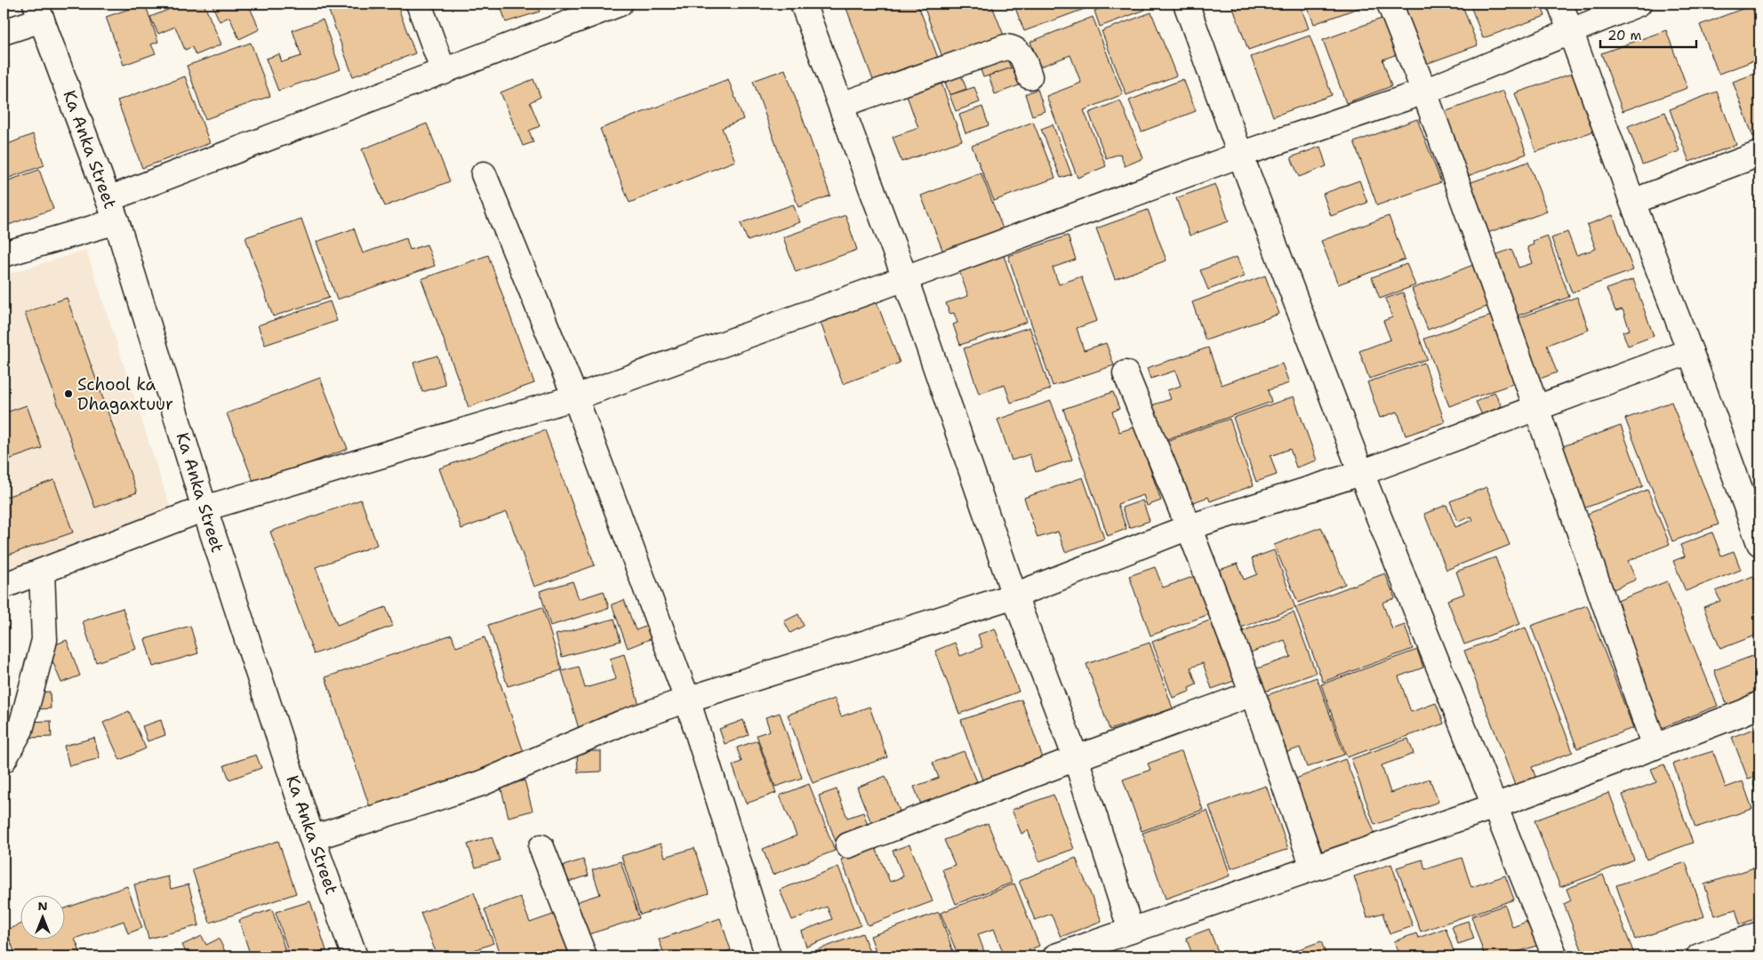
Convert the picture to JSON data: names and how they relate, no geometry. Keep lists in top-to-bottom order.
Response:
{
  "streets": {
    "street": ["Ka Anka Street"]
  },
  "places": ["School ka Dhagaxtuur"],
  "scale_bar": "20 m",
  "north": "top"
}
